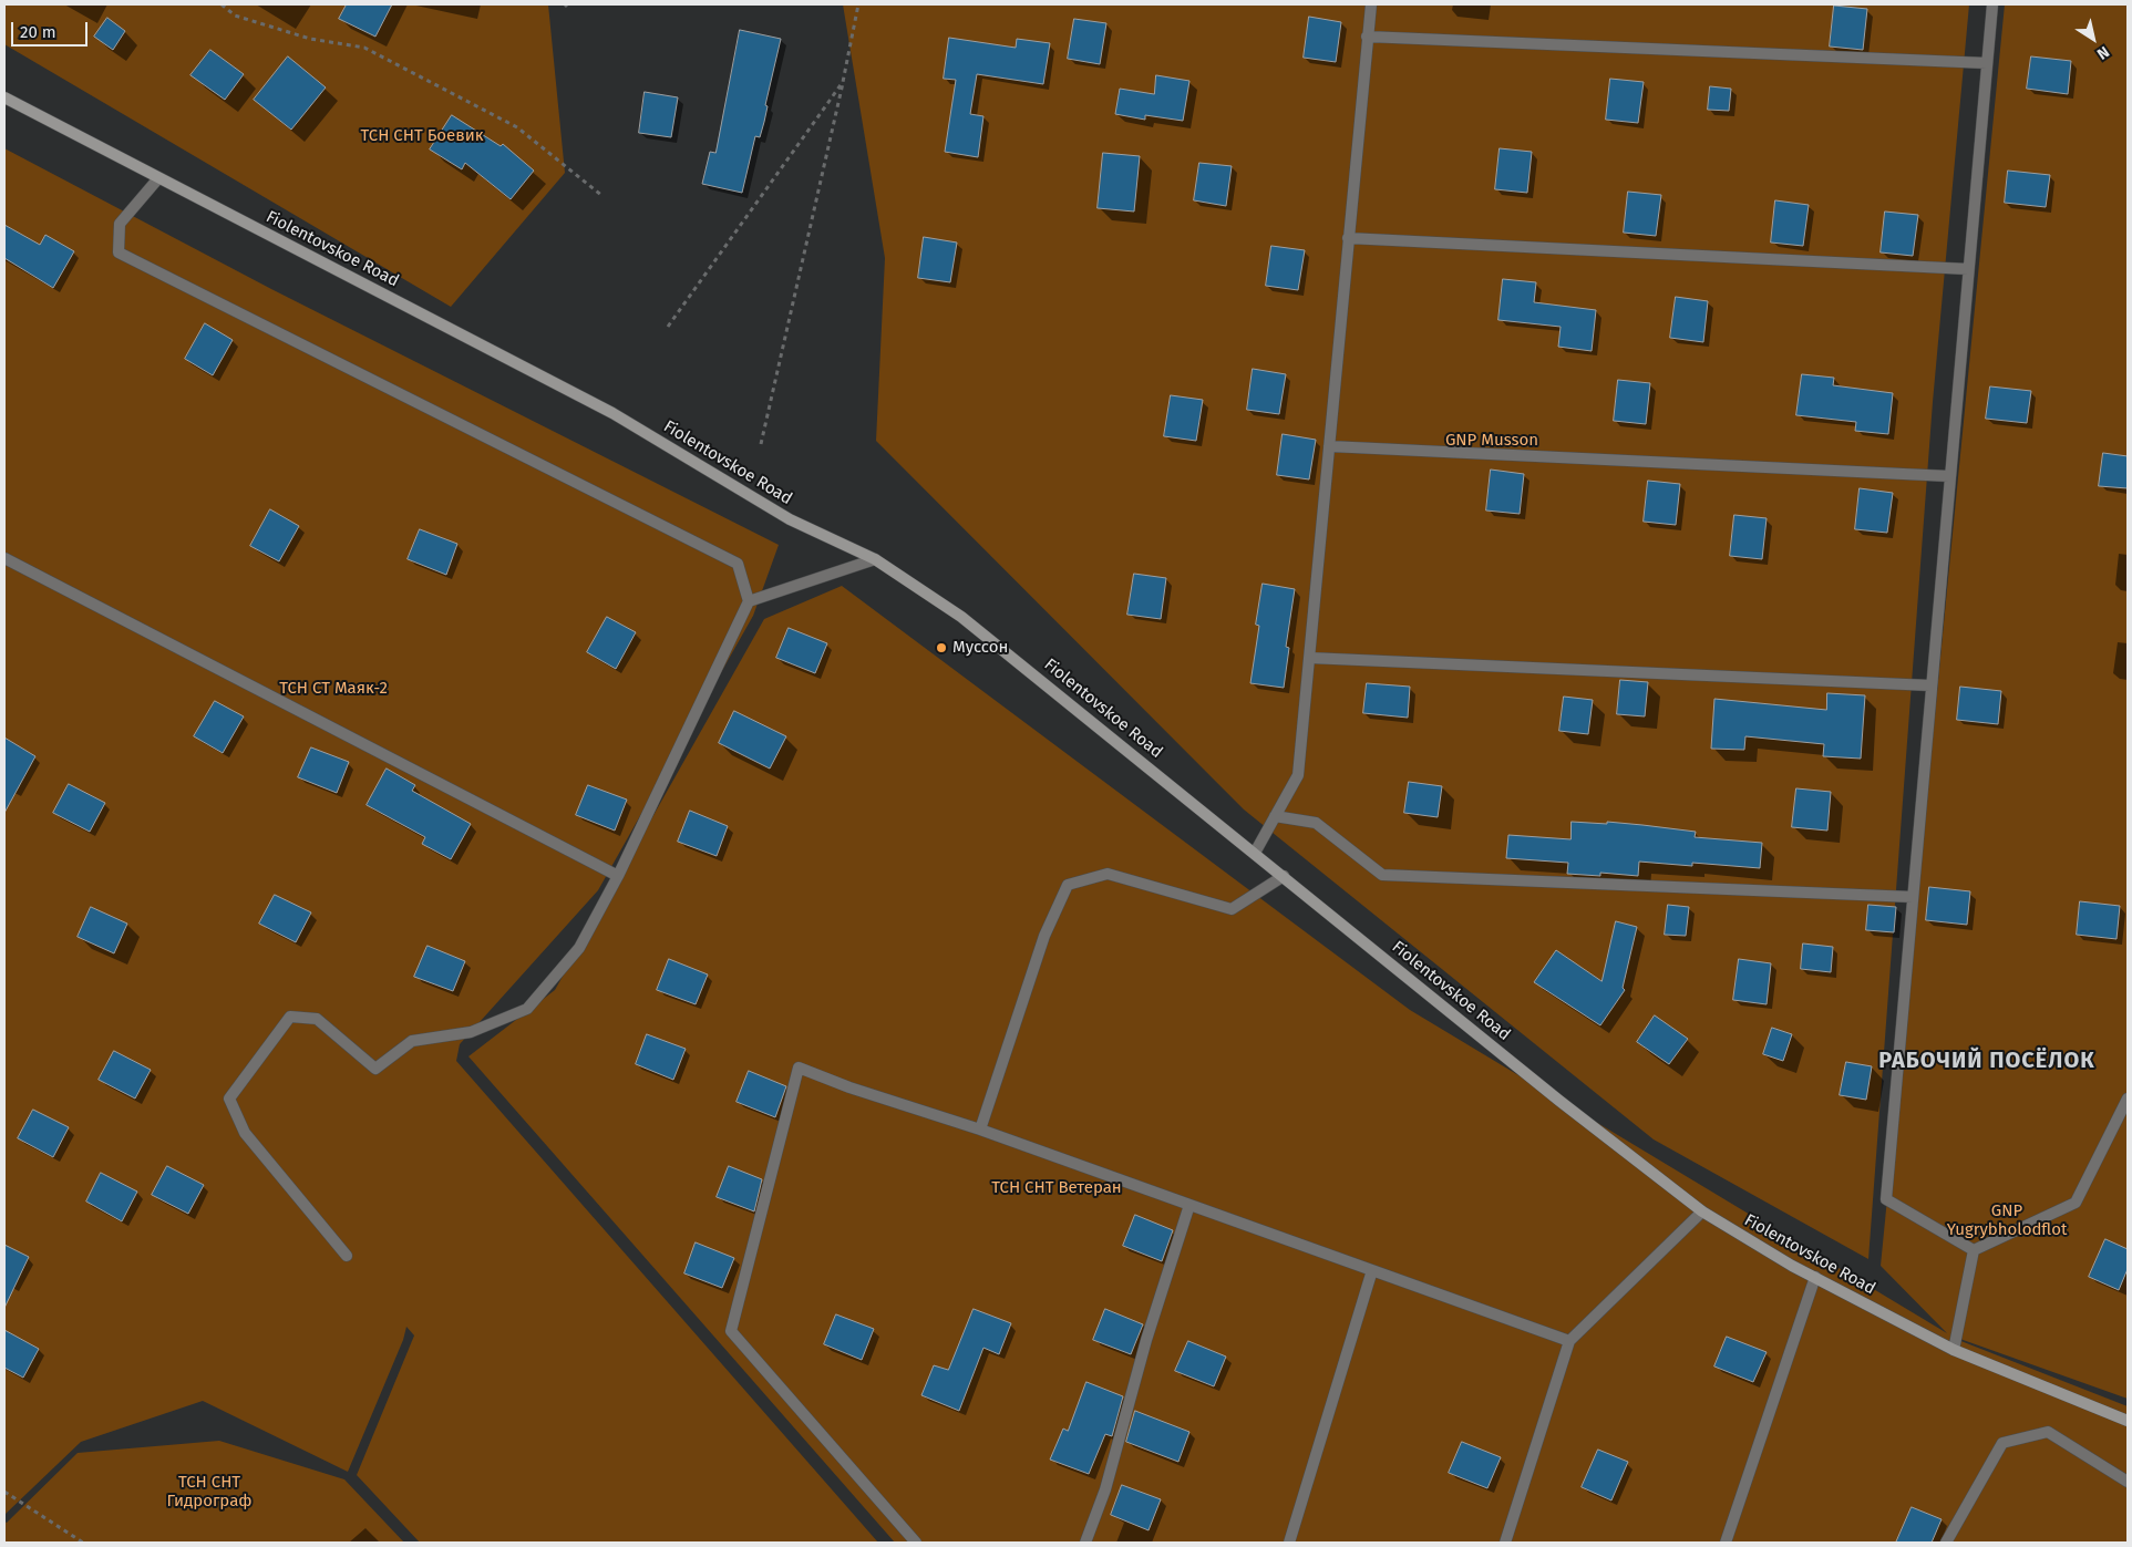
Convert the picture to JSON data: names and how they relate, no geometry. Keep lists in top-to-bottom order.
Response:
{
  "streets": {
    "main road": ["Fiolentovskoe Road"]
  },
  "districts": ["РАБОЧИЙ ПОСЁЛОК"],
  "parks": [
    "ТСН СНТ Боевик",
    "GNP Musson",
    "ТСН СТ Маяк-2",
    "ТСН СНТ Ветеран",
    "GNP Yugrybholodflot",
    "ТСН СНТ Гидрограф"
  ],
  "places": ["Муссон"],
  "scale_bar": "20 m",
  "north": "bottom right"
}
